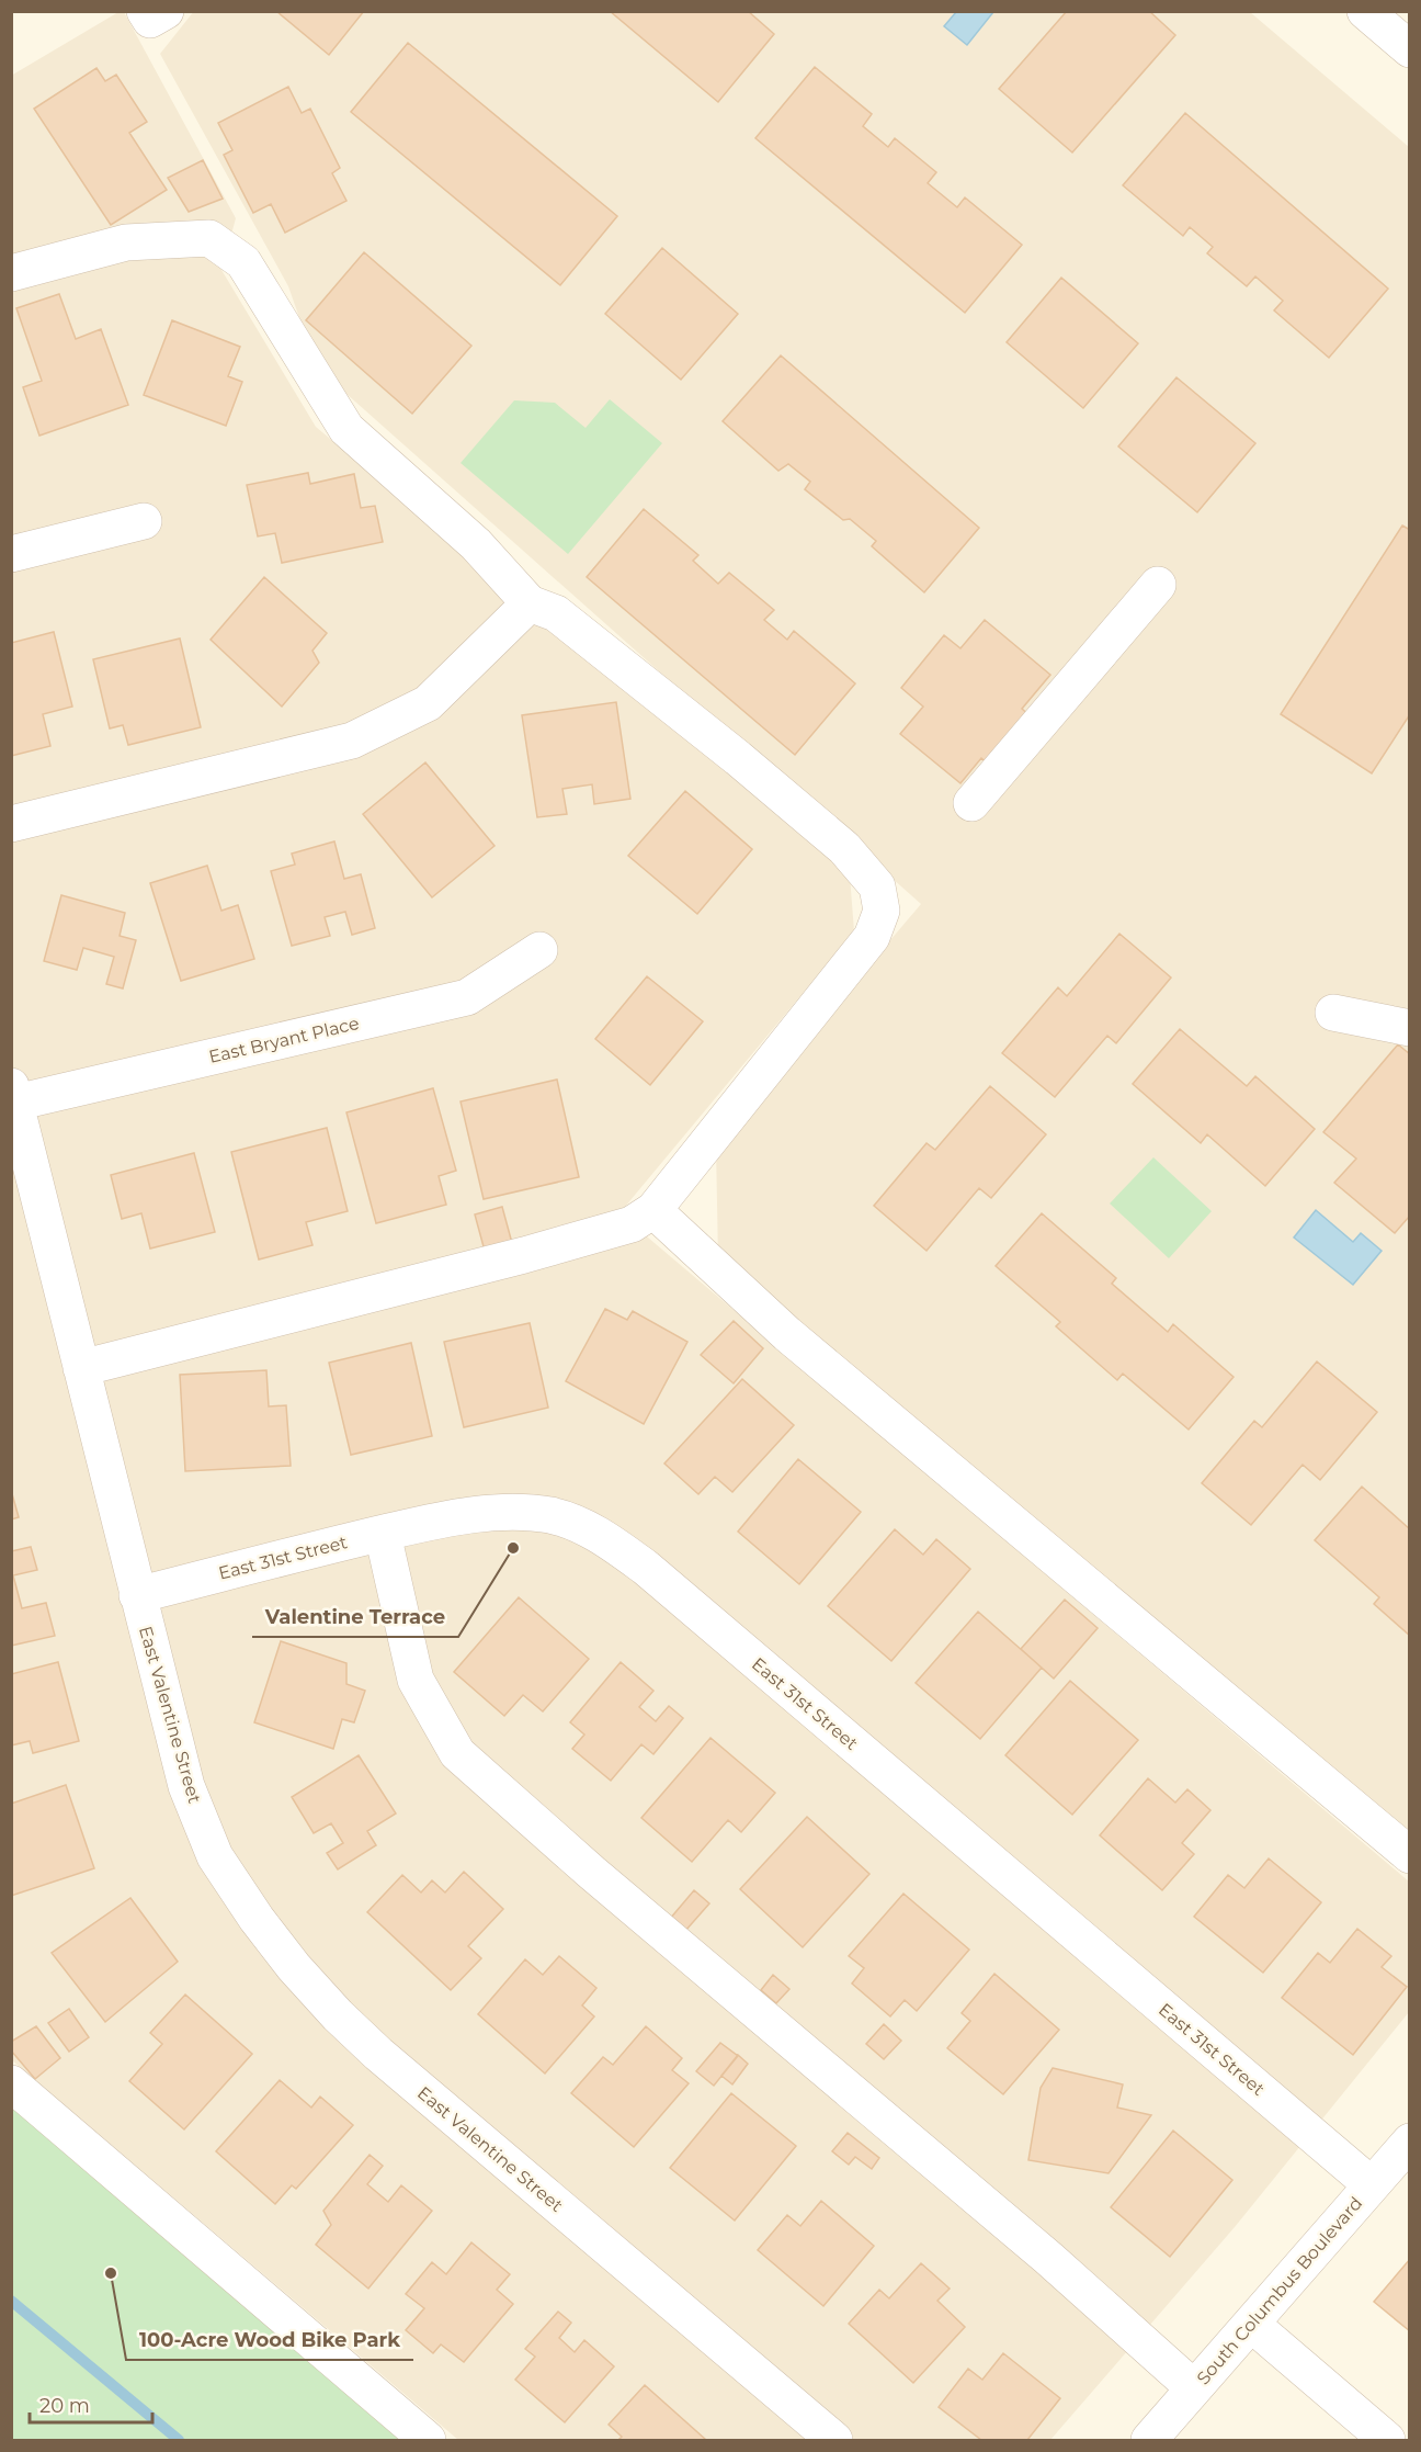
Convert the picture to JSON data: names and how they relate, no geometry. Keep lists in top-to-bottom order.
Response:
{
  "streets": {
    "street": [
      "East Bryant Place",
      "East 31st Street",
      "East Valentine Street",
      "South Columbus Boulevard"
    ]
  },
  "crossings": [
    ["East Bryant Place", "East Valentine Street"],
    ["East 31st Street", "East Valentine Street"],
    ["East 31st Street", "South Columbus Boulevard"]
  ],
  "places": ["Valentine Terrace", "100-Acre Wood Bike Park"],
  "scale_bar": "20 m"
}
